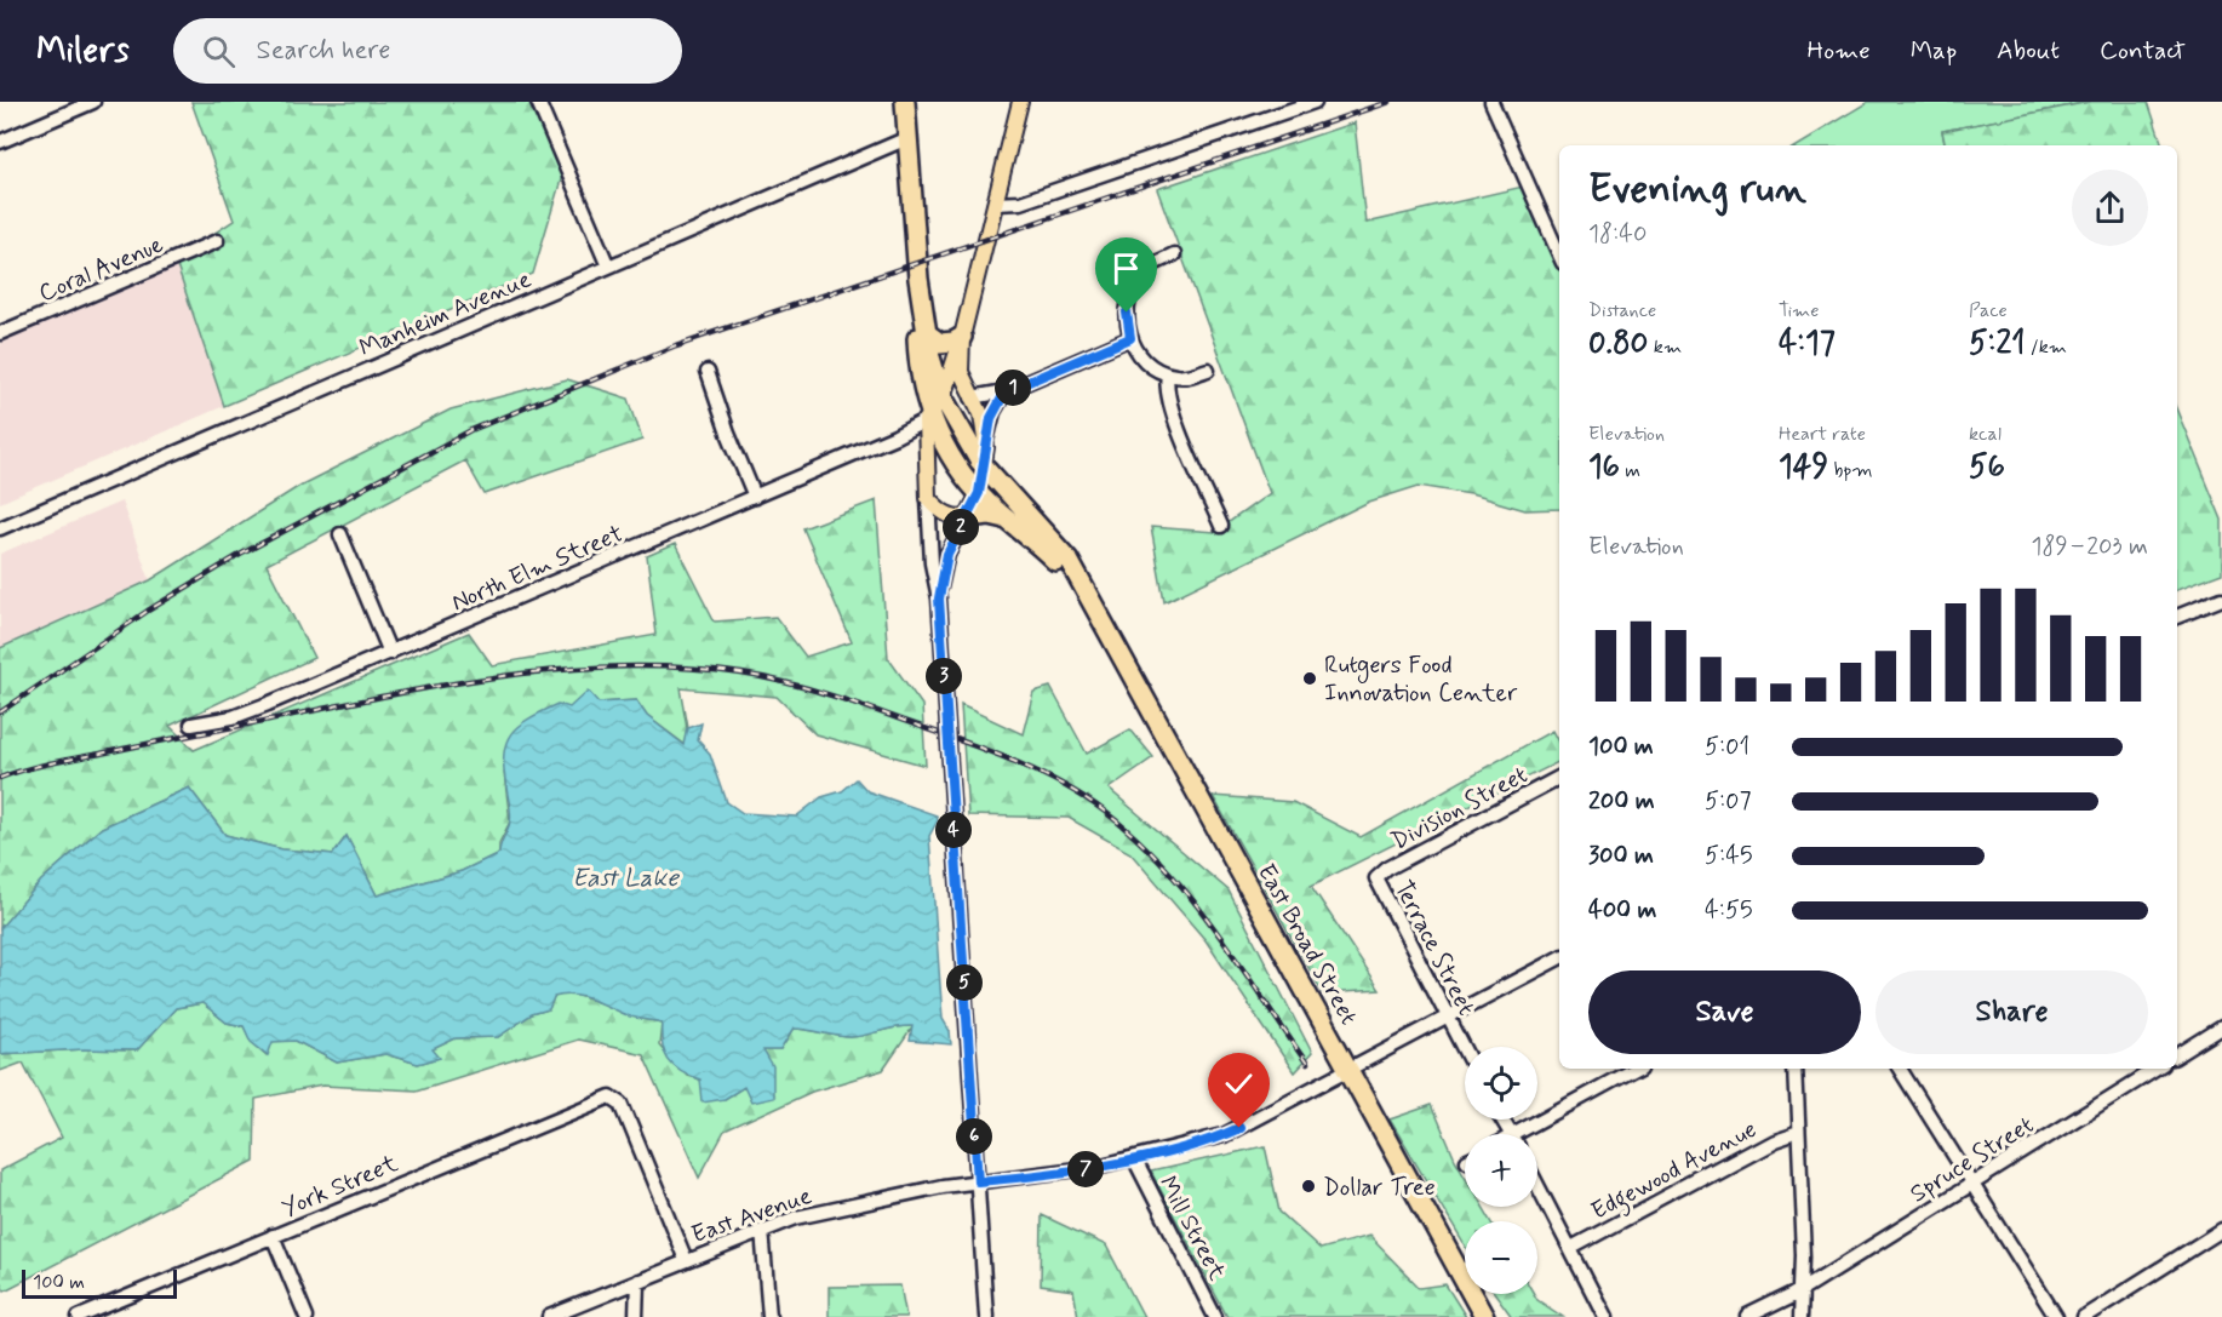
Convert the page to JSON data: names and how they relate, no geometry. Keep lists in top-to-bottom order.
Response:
{
  "streets": {
    "highway": ["East Broad Street"],
    "street": [
      "Coral Avenue",
      "Manheim Avenue",
      "North Elm Street",
      "Division Street",
      "Terrace Street",
      "Spruce Street",
      "Edgewood Avenue",
      "York Street",
      "East Avenue",
      "Mill Street"
    ]
  },
  "crossings": [
    ["North Elm Street", "East Broad Street"],
    ["Division Street", "Terrace Street"],
    ["East Broad Street", "East Avenue"],
    ["Terrace Street", "East Avenue"],
    ["York Street", "East Avenue"],
    ["East Avenue", "Mill Street"]
  ],
  "water": ["East Lake"],
  "places": ["Rutgers Food Innovation Center", "Dollar Tree"],
  "scale_bar": "100 m",
  "page": {
    "header": "Milers",
    "search": "Search here",
    "nav": [
      "Home",
      "Map",
      "About",
      "Contact"
    ],
    "heading": ["Evening run", "18:40"],
    "stats": [
      ["Distance", "0.80 km"],
      ["Time", "4:17"],
      ["Pace", "5:21 /km"],
      ["Elevation", "16 m"],
      ["Heart rate", "149 bpm"],
      ["kcal", "56"]
    ],
    "pins": [
      "1",
      "2",
      "3",
      "4",
      "5",
      "6",
      "7"
    ],
    "chart": ["Elevation", "189–203 m"],
    "list": [
      {
        "name": "100 m",
        "note": "5:01"
      },
      {
        "name": "200 m",
        "note": "5:07"
      },
      {
        "name": "300 m",
        "note": "5:45"
      },
      {
        "name": "400 m",
        "note": "4:55"
      }
    ],
    "buttons": ["Save", "Share"],
    "map_buttons": ["+", "−"],
    "scale": "100 m"
  }
}
